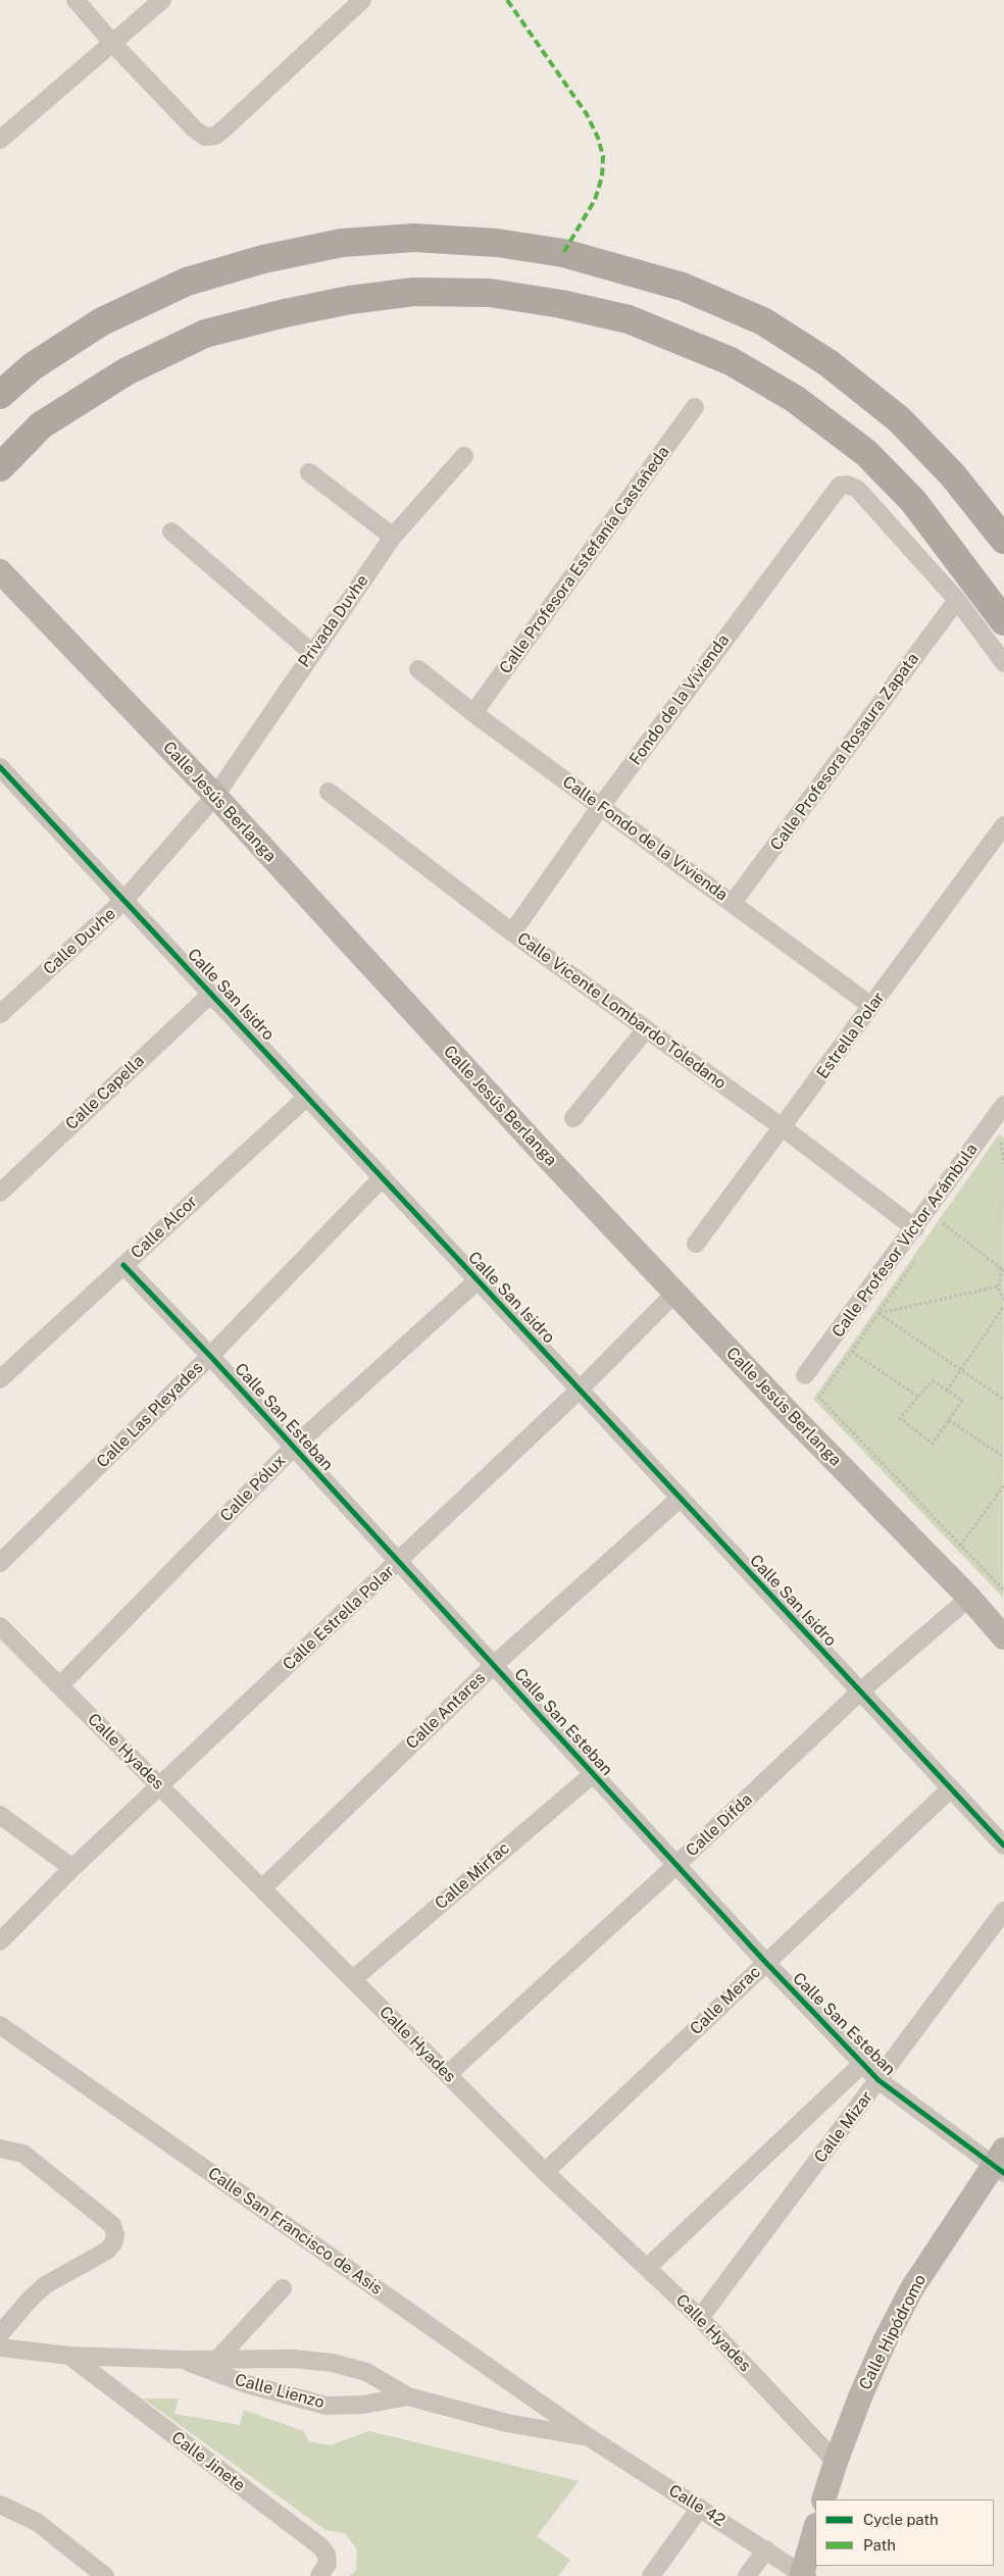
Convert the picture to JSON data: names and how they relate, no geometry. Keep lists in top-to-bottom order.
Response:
{
  "streets": {
    "street": [
      "Calle Profesora Estefanía Castañeda",
      "Privada Duvhe",
      "Fondo de la Vivienda",
      "Calle Profesora Rosaura Zapata",
      "Calle Jesús Berlanga",
      "Calle Fondo de la Vivienda",
      "Calle Duvhe",
      "Calle San Isidro",
      "Calle Vicente Lombardo Toledano",
      "Estrella Polar",
      "Calle Capella",
      "Calle Alcor",
      "Calle Profesor Víctor Arámbula",
      "Calle Las Pleyades",
      "Calle San Esteban",
      "Calle Pólux",
      "Calle Estrella Polar",
      "Calle Antares",
      "Calle Hyades",
      "Calle Difda",
      "Calle Mirfac",
      "Calle Merac",
      "Calle Mizar",
      "Calle San Francisco de Asis",
      "Calle Hipódromo",
      "Calle Lienzo",
      "Calle Jinete",
      "Calle 42"
    ]
  },
  "crossings": [
    ["Calle Profesora Estefanía Castañeda", "Calle Fondo de la Vivienda"],
    ["Privada Duvhe", "Calle Jesús Berlanga"],
    ["Privada Duvhe", "Calle Duvhe"],
    ["Fondo de la Vivienda", "Calle Profesora Rosaura Zapata"],
    ["Fondo de la Vivienda", "Calle Fondo de la Vivienda"],
    ["Fondo de la Vivienda", "Calle Vicente Lombardo Toledano"],
    ["Calle Profesora Rosaura Zapata", "Calle Fondo de la Vivienda"],
    ["Calle Jesús Berlanga", "Calle Duvhe"],
    ["Calle Jesús Berlanga", "Calle Estrella Polar"],
    ["Calle Jesús Berlanga", "Calle Difda"],
    ["Calle Fondo de la Vivienda", "Estrella Polar"],
    ["Calle Duvhe", "Calle San Isidro"],
    ["Calle San Isidro", "Calle Capella"],
    ["Calle San Isidro", "Calle Alcor"],
    ["Calle San Isidro", "Calle Las Pleyades"],
    ["Calle San Isidro", "Calle Pólux"],
    ["Calle San Isidro", "Calle Estrella Polar"],
    ["Calle San Isidro", "Calle Antares"],
    ["Calle San Isidro", "Calle Difda"],
    ["Calle San Isidro", "Calle Merac"],
    ["Calle Vicente Lombardo Toledano", "Estrella Polar"],
    ["Calle Vicente Lombardo Toledano", "Calle Profesor Víctor Arámbula"],
    ["Calle Alcor", "Calle San Esteban"],
    ["Calle Las Pleyades", "Calle San Esteban"],
    ["Calle San Esteban", "Calle Pólux"],
    ["Calle San Esteban", "Calle Estrella Polar"],
    ["Calle San Esteban", "Calle Antares"],
    ["Calle San Esteban", "Calle Difda"],
    ["Calle San Esteban", "Calle Mirfac"],
    ["Calle San Esteban", "Calle Merac"],
    ["Calle San Esteban", "Calle Mizar"],
    ["Calle San Esteban", "Calle Hipódromo"],
    ["Calle Pólux", "Calle Hyades"],
    ["Calle Estrella Polar", "Calle Hyades"],
    ["Calle Antares", "Calle Hyades"],
    ["Calle Hyades", "Calle Difda"],
    ["Calle Hyades", "Calle Mirfac"],
    ["Calle Hyades", "Calle Merac"],
    ["Calle Hyades", "Calle Mizar"],
    ["Calle Hyades", "Calle Hipódromo"],
    ["Calle San Francisco de Asis", "Calle Lienzo"],
    ["Calle San Francisco de Asis", "Calle 42"],
    ["Calle Lienzo", "Calle Jinete"],
    ["Calle Lienzo", "Calle 42"]
  ],
  "legend": ["Cycle path", "Path"]
}
